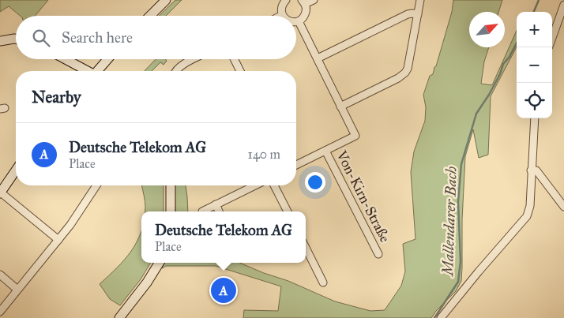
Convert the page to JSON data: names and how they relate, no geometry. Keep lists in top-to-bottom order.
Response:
{
  "streets": {
    "street": ["Von-Kirn-Straße"]
  },
  "water": ["Mallendarer Bach"],
  "north": "top right",
  "page": {
    "map_buttons": ["+", "−"],
    "search": "Search here",
    "heading": "Nearby",
    "list": [
      {
        "mark": "A",
        "name": "Deutsche Telekom AG",
        "note": "Place",
        "value": "140 m"
      }
    ],
    "popup": ["Deutsche Telekom AG", "Place"],
    "pins": "A"
  }
}
